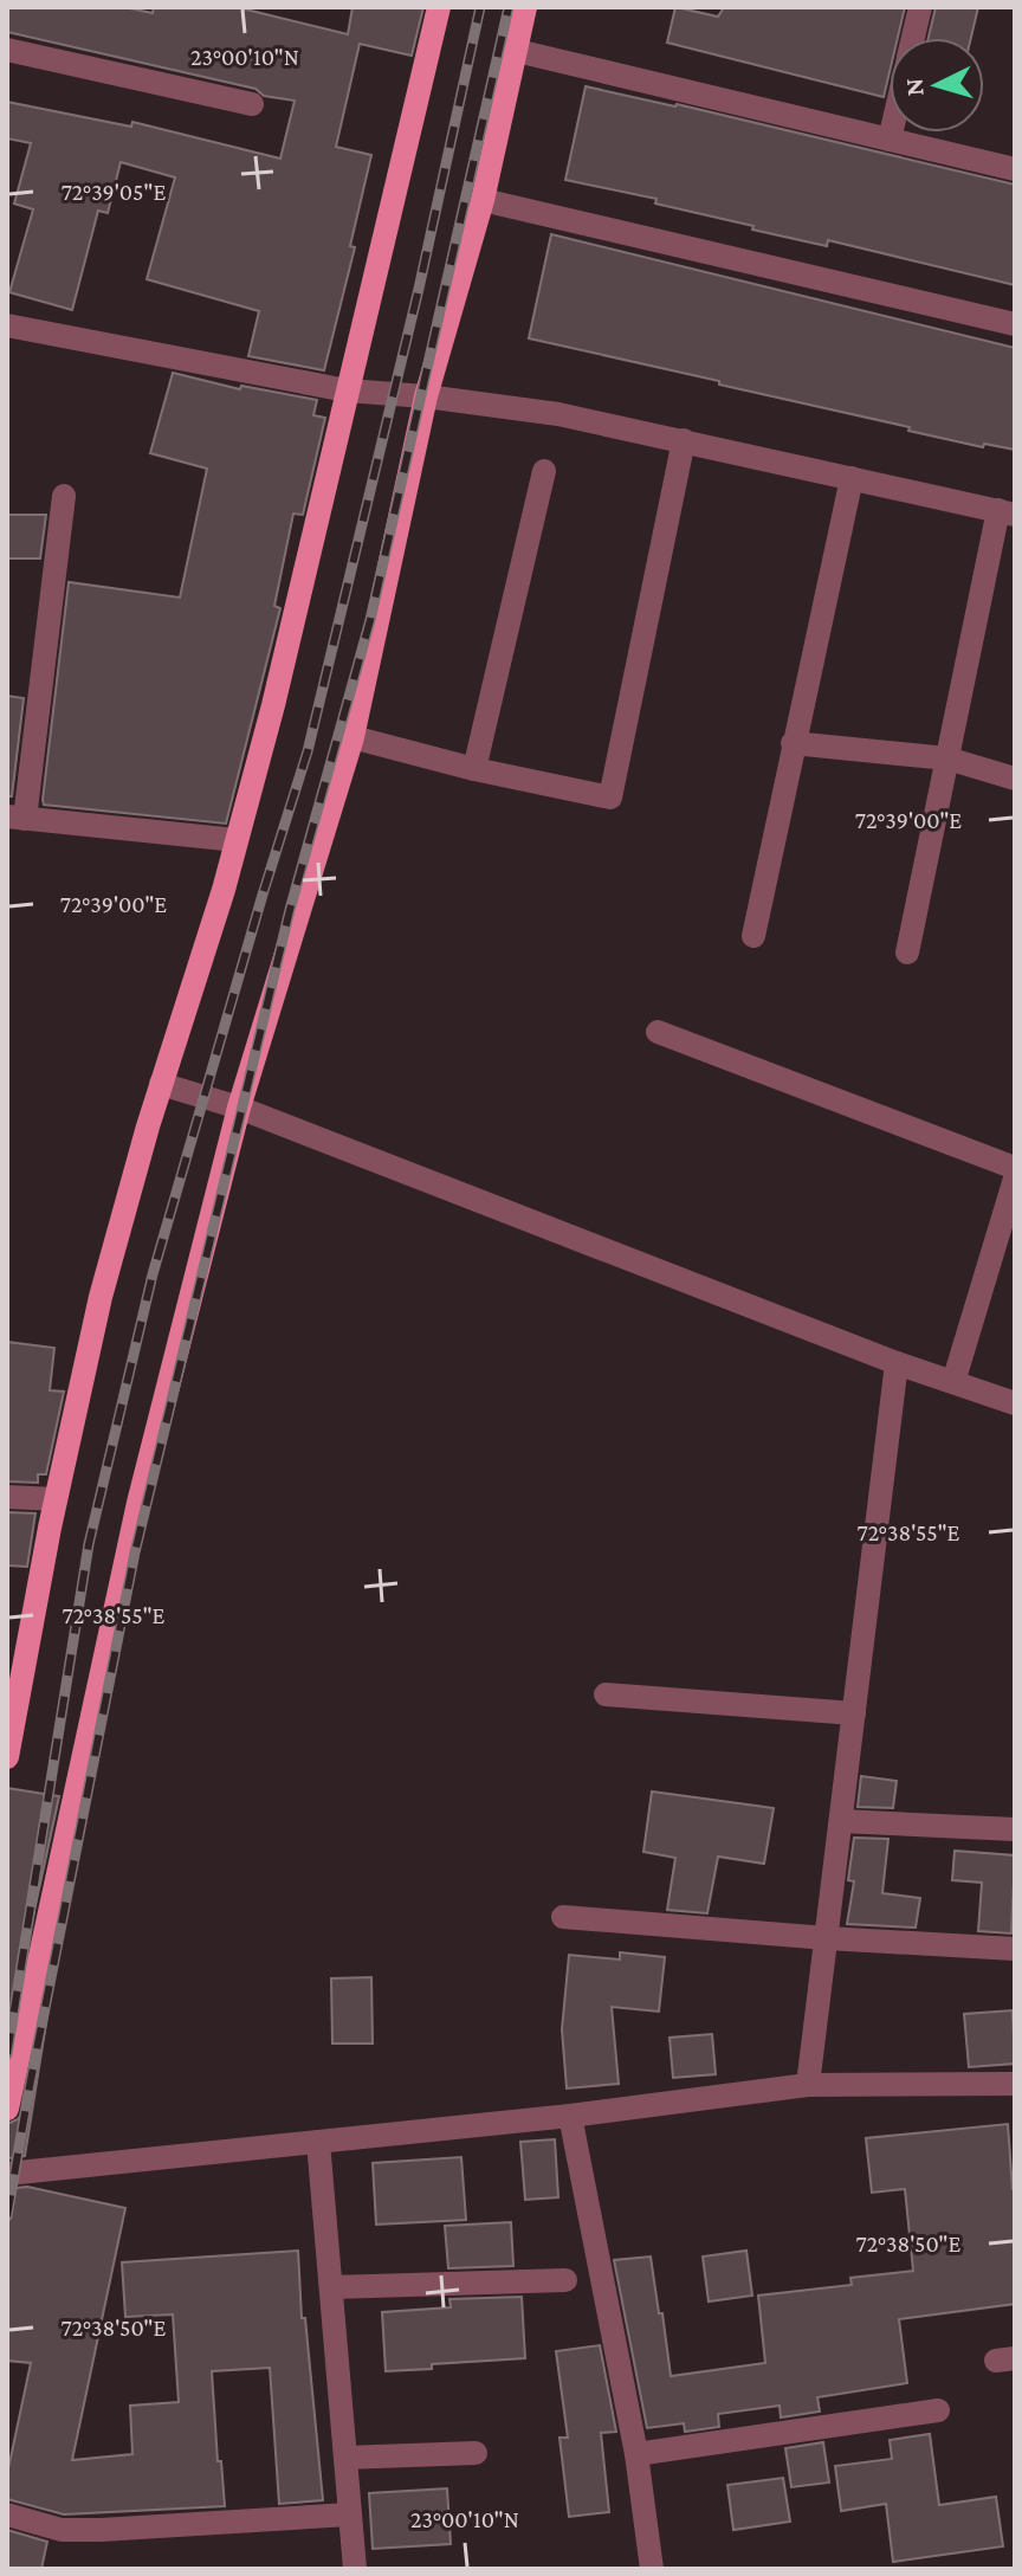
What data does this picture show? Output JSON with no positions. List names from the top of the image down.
{
  "north": "left",
  "coordinates": [
    "23°00'10\"N",
    "72°39'05\"E",
    "72°39'00\"E",
    "72°38'55\"E",
    "72°38'50\"E"
  ]
}
